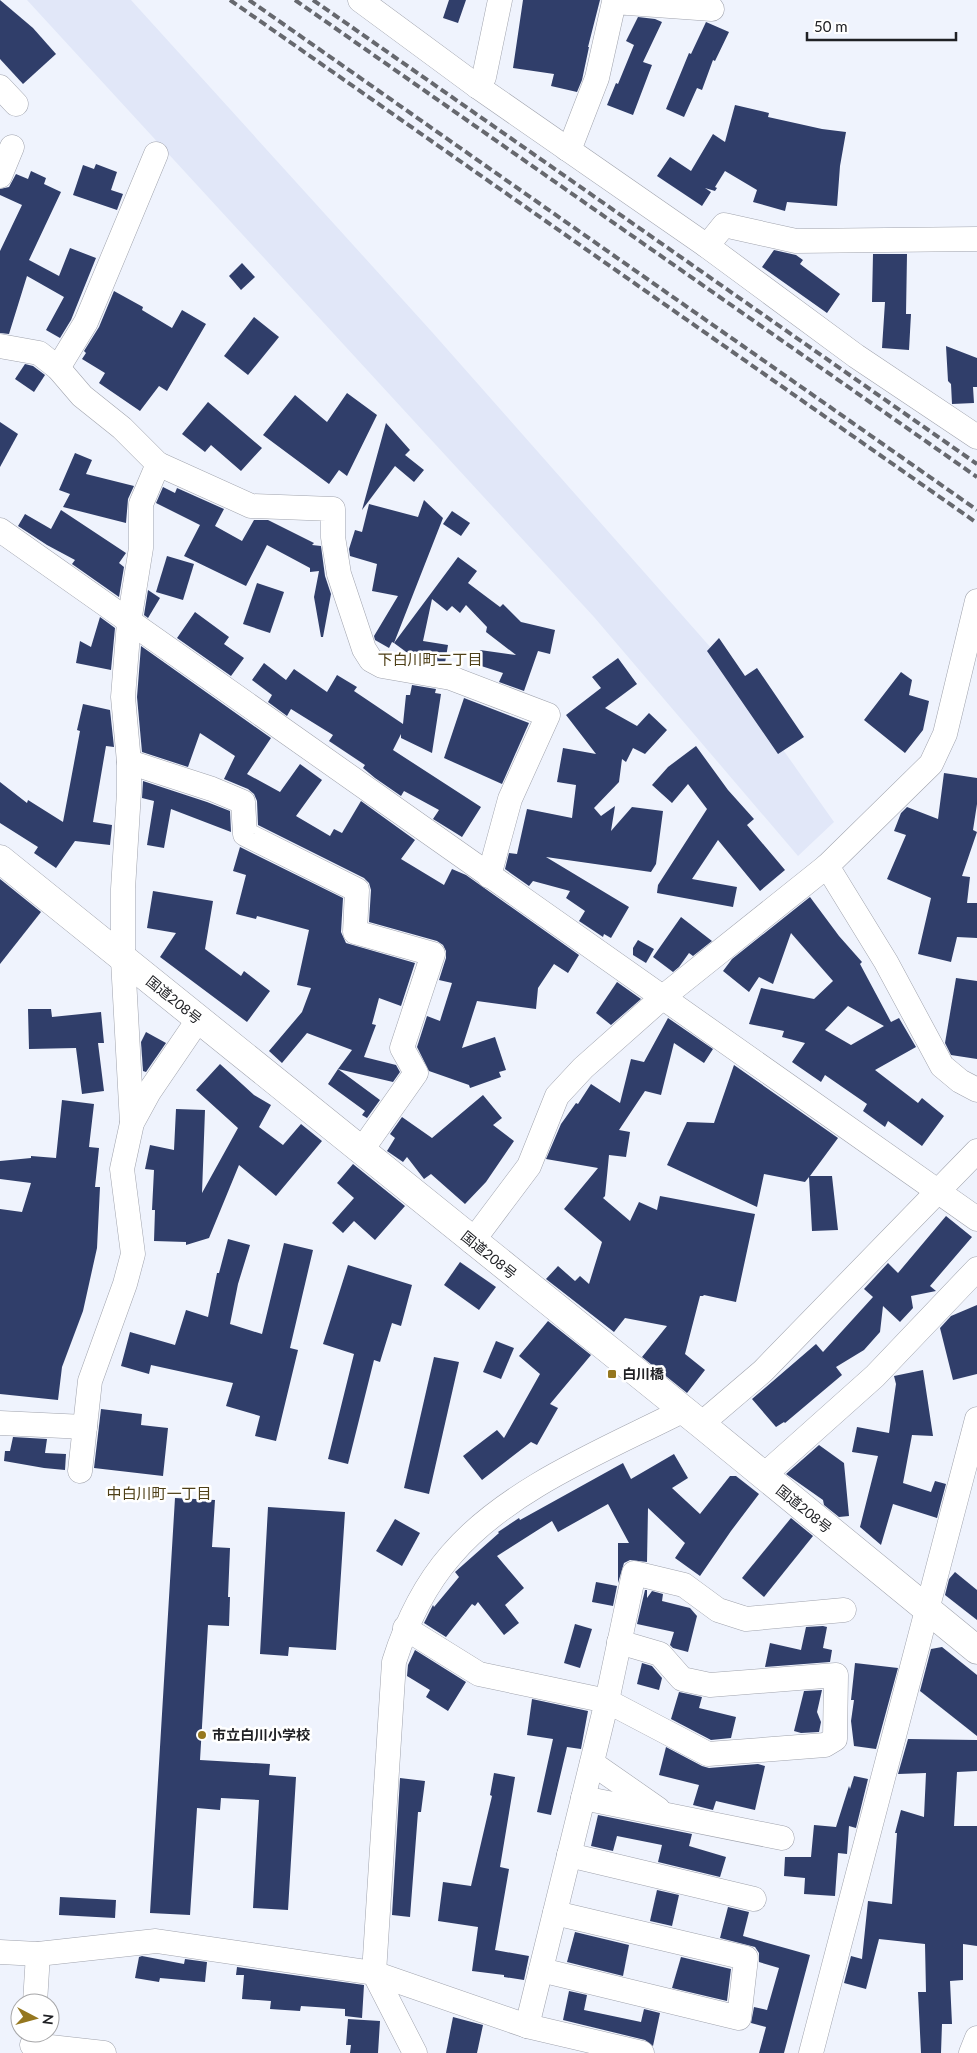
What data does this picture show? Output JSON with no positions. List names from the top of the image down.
{
  "streets": {
    "highway": ["国道208号"]
  },
  "districts": ["下白川町二丁目", "中白川町一丁目"],
  "places": {
    "transit": ["白川橋"],
    "other": ["市立白川小学校"]
  },
  "scale_bar": "50 m",
  "north": "right"
}
